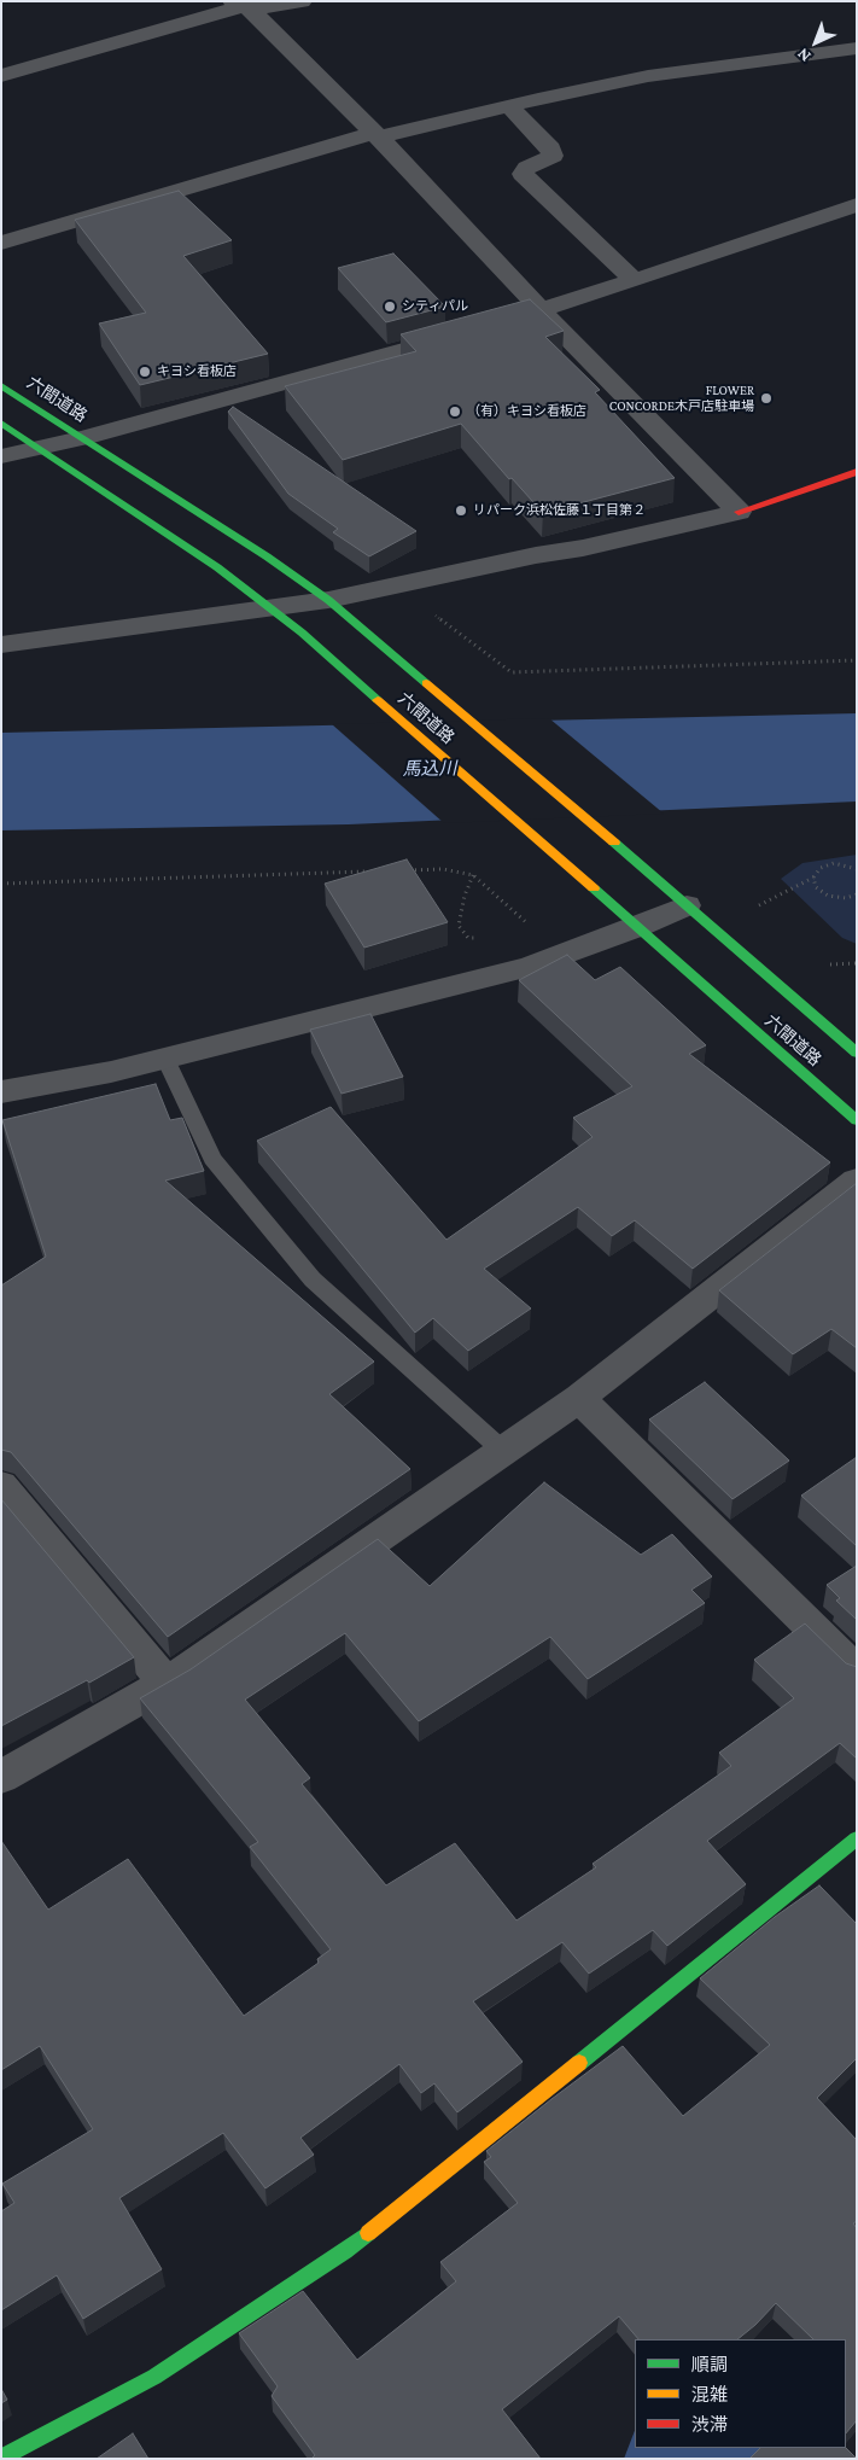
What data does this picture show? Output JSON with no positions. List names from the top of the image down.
{
  "streets": {
    "street": ["六間道路"]
  },
  "water": ["馬込川"],
  "places": [
    "シティパル",
    "キヨシ看板店",
    "FLOWER CONCORDE木戸店駐車場",
    "（有）キヨシ看板店",
    "リパーク浜松佐藤１丁目第２"
  ],
  "legend": ["順調", "混雑", "渋滞"],
  "north": "bottom left"
}
